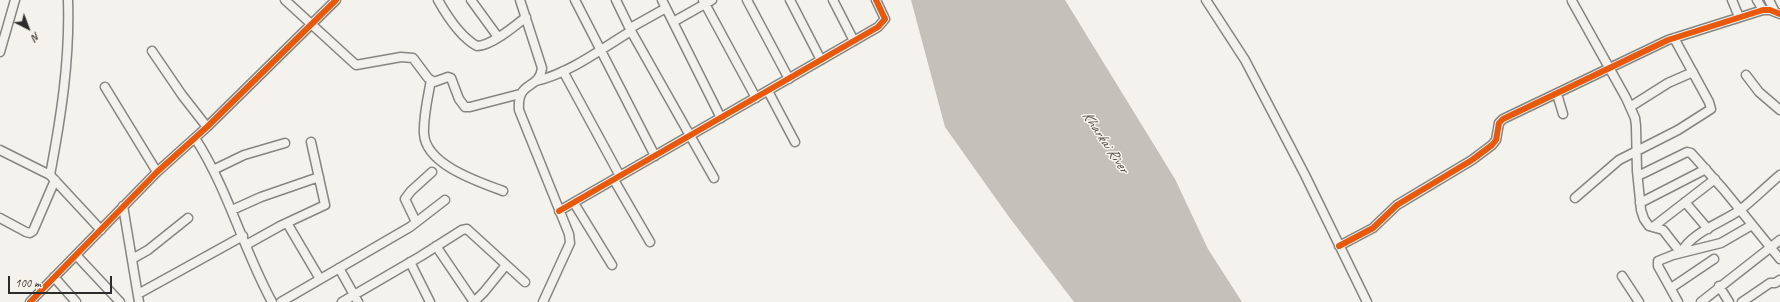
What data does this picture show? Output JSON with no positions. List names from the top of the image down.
{
  "water": ["Kharkai River"],
  "scale_bar": "100 m",
  "north": "bottom right"
}
